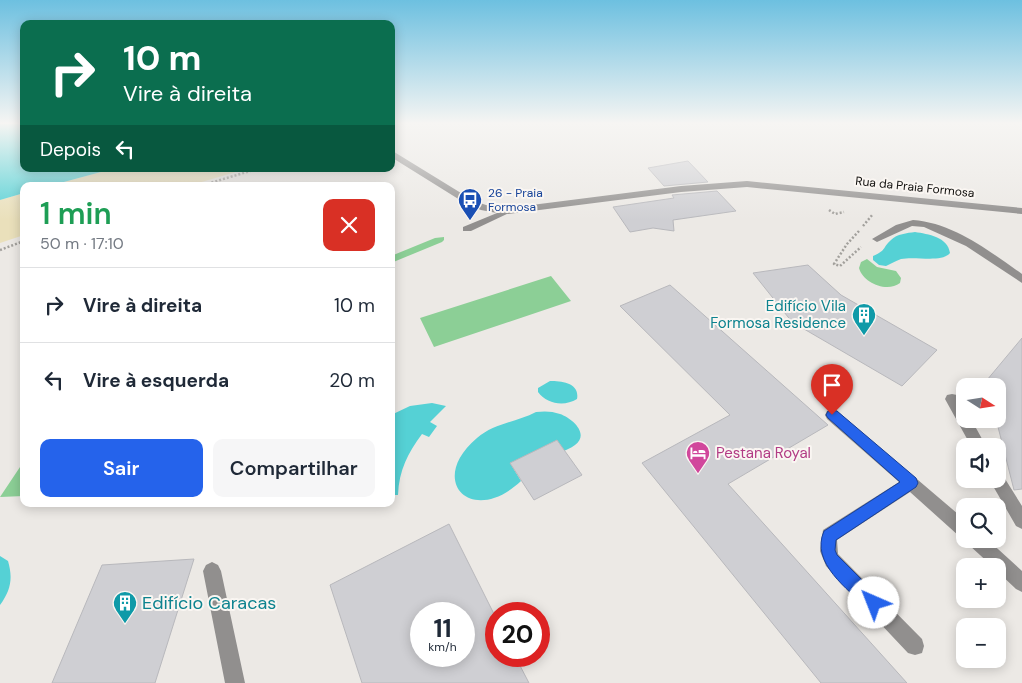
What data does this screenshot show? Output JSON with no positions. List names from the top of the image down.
{
  "streets": {
    "street": ["Rua da Praia Formosa"]
  },
  "places": {
    "bus stop": ["26 - Praia Formosa"],
    "building": ["Edifício Vila Formosa Residence", "Edifício Caracas"],
    "hotel": ["Pestana Royal"]
  },
  "north": "right",
  "page": {
    "turn": ["10 m", "Vire à direita"],
    "then": "Depois",
    "heading": ["1 min", "50 m · 17:10"],
    "list": [
      {
        "name": "Vire à direita",
        "value": "10 m"
      },
      {
        "name": "Vire à esquerda",
        "value": "20 m"
      }
    ],
    "map_buttons": ["+", "−"],
    "buttons": ["Sair", "Compartilhar"],
    "speed": "11 km/h",
    "limit": "20"
  }
}
